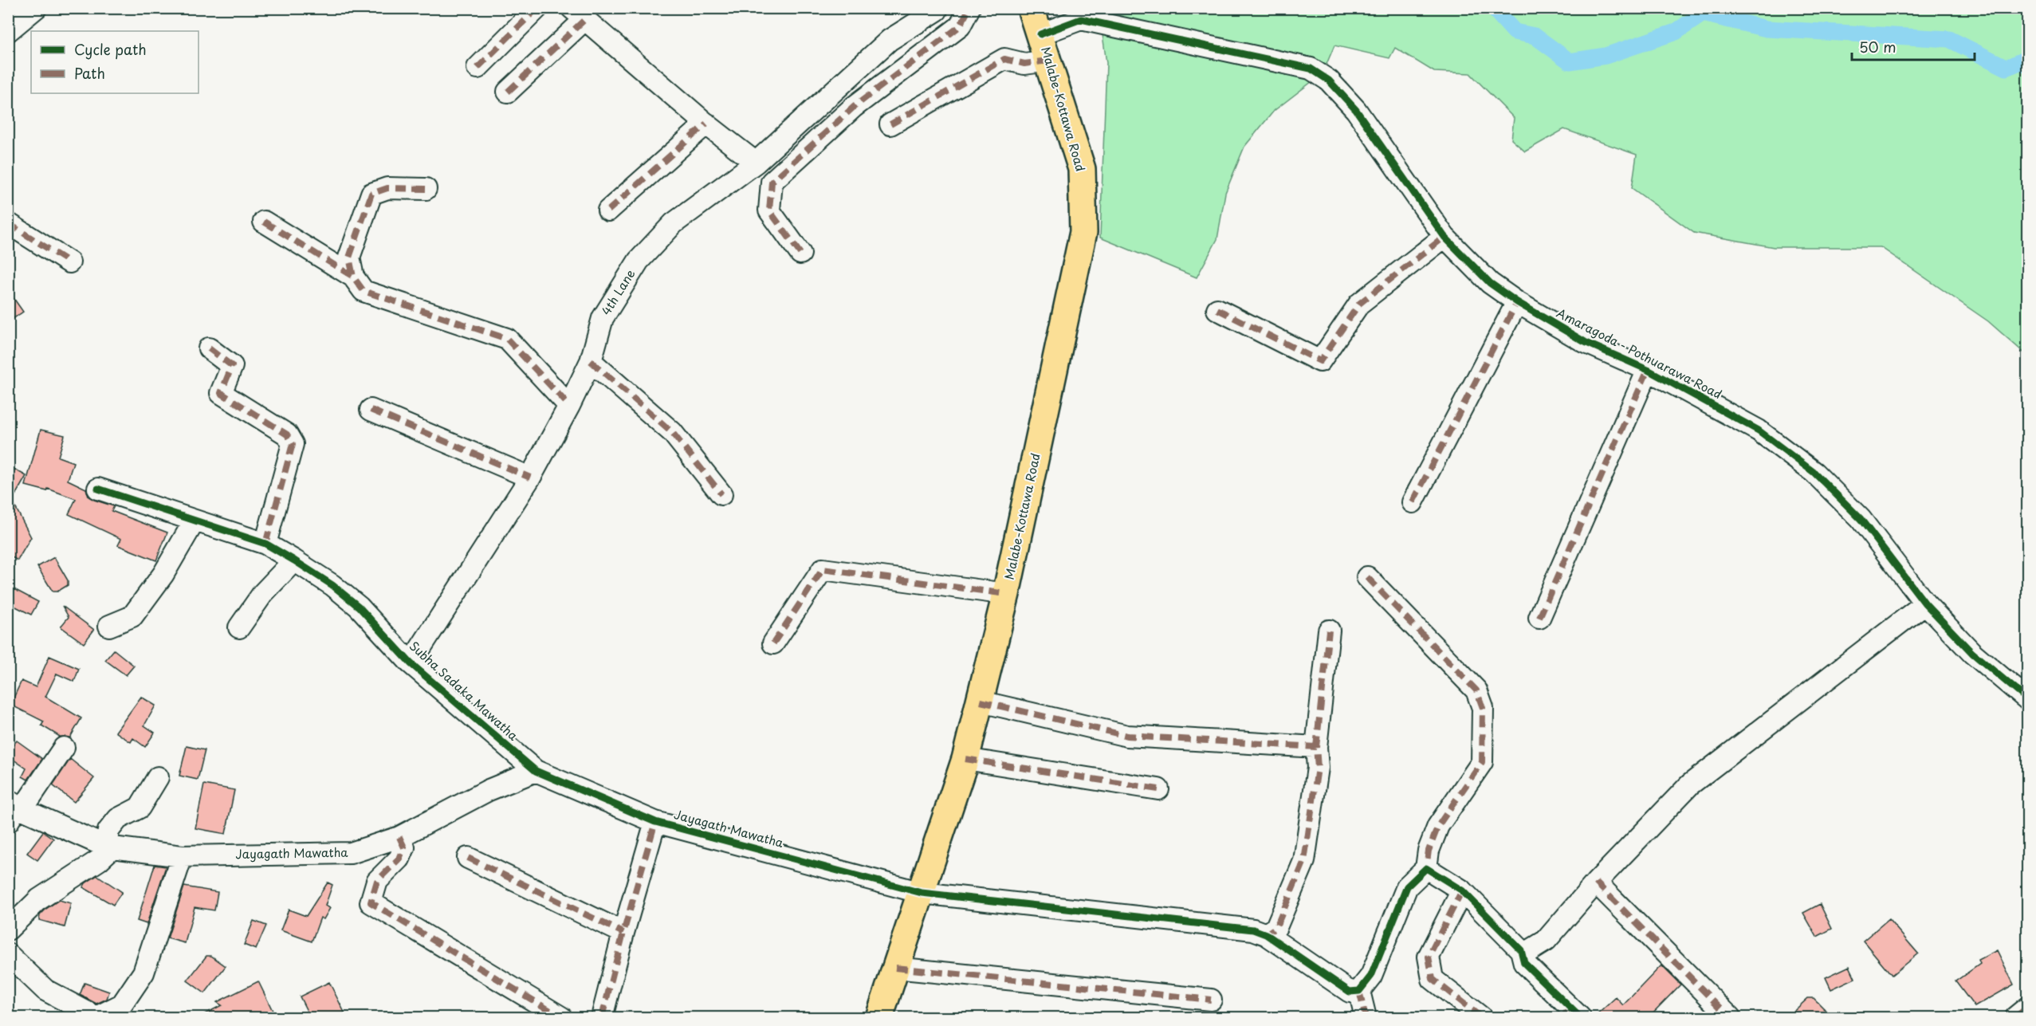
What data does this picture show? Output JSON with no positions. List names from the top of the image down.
{
  "streets": {
    "main road": ["Malabe-Kottawa Road"],
    "street": [
      "4th Lane",
      "Amaragoda - Pothuarawa Road",
      "Subha Sadaka Mawatha",
      "Jayagath Mawatha"
    ]
  },
  "crossings": [
    ["Malabe-Kottawa Road", "Amaragoda - Pothuarawa Road"],
    ["Malabe-Kottawa Road", "Jayagath Mawatha"],
    ["4th Lane", "Subha Sadaka Mawatha"],
    ["Subha Sadaka Mawatha", "Jayagath Mawatha"]
  ],
  "legend": ["Cycle path", "Path"],
  "scale_bar": "50 m"
}
